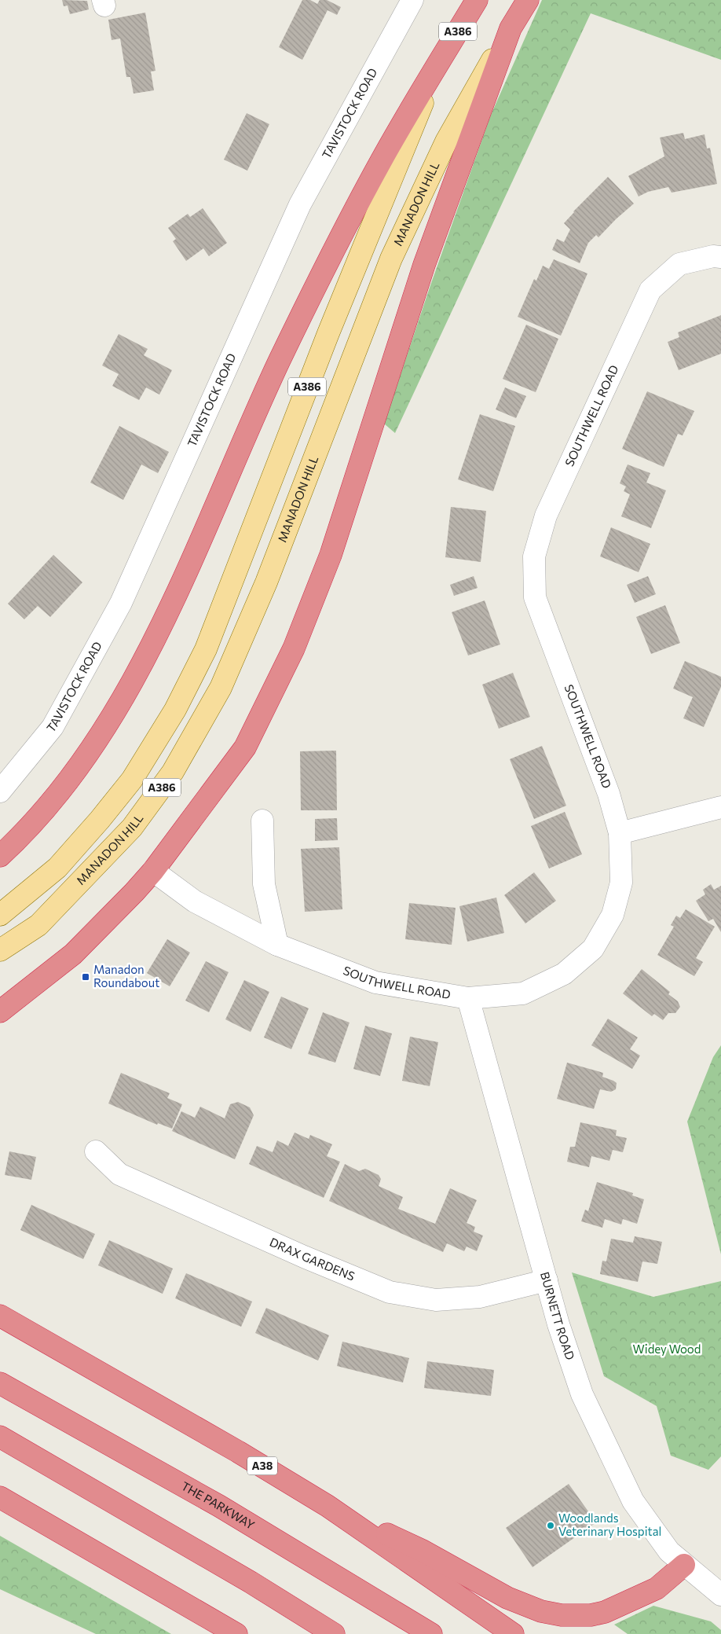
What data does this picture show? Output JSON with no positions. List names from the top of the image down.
{
  "streets": {
    "highway": [
      "A386",
      "MANADON HILL",
      "A38",
      "THE PARKWAY"
    ],
    "street": [
      "TAVISTOCK ROAD",
      "SOUTHWELL ROAD",
      "DRAX GARDENS",
      "BURNETT ROAD"
    ]
  },
  "crossings": [
    ["SOUTHWELL ROAD", "BURNETT ROAD"],
    ["DRAX GARDENS", "BURNETT ROAD"]
  ],
  "parks": ["Widey Wood"],
  "places": {
    "transit": ["Manadon Roundabout"],
    "other": ["Woodlands Veterinary Hospital"]
  }
}
